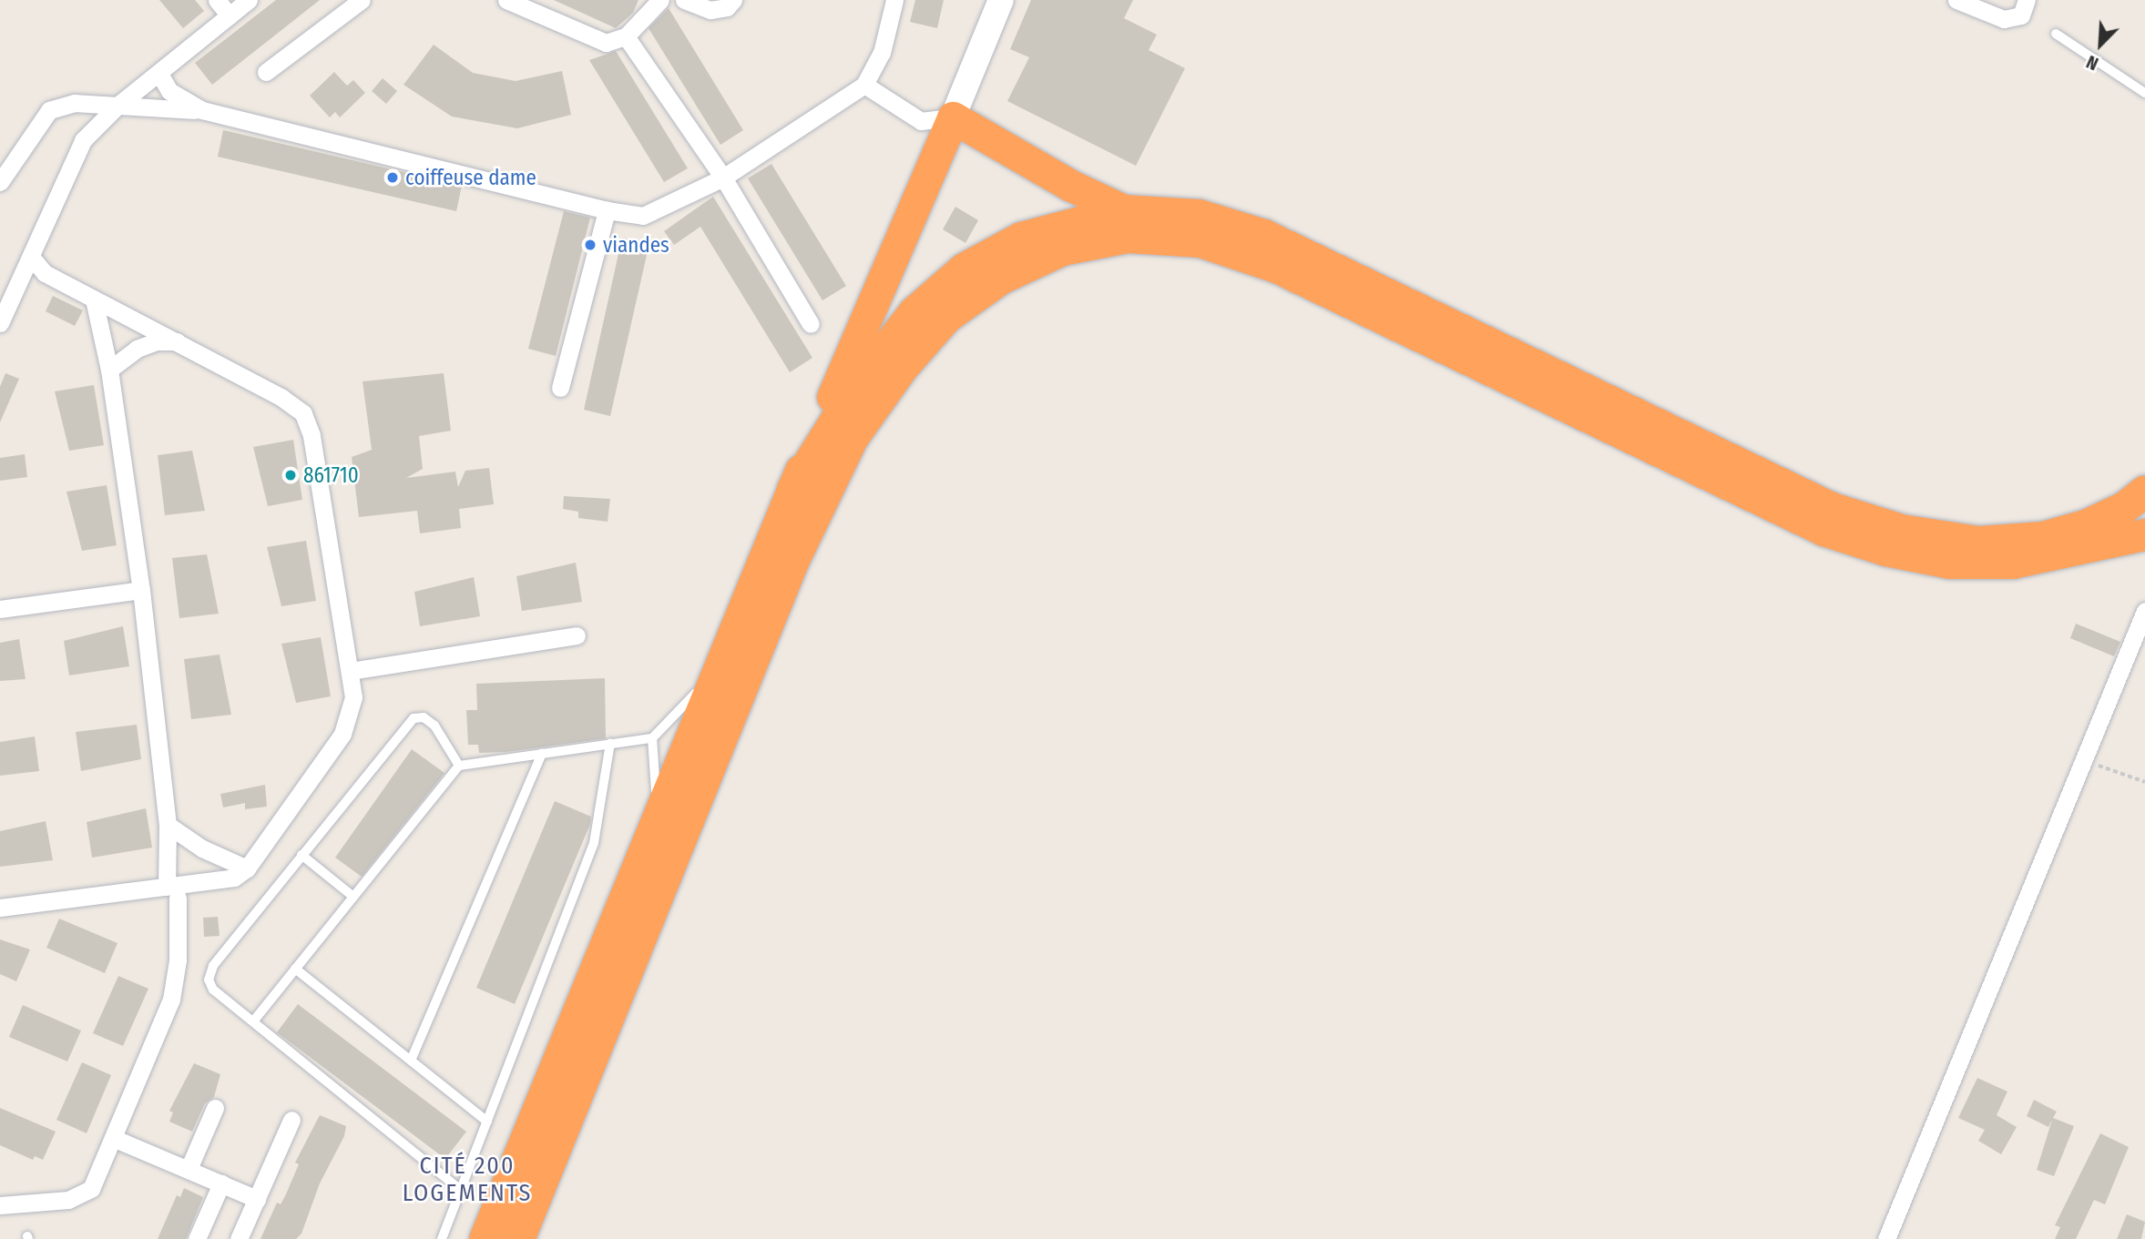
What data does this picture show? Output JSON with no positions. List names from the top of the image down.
{
  "districts": ["CITÉ 200 LOGEMENTS"],
  "places": ["coiffeuse dame", "viandes", "861710"],
  "north": "bottom left"
}
